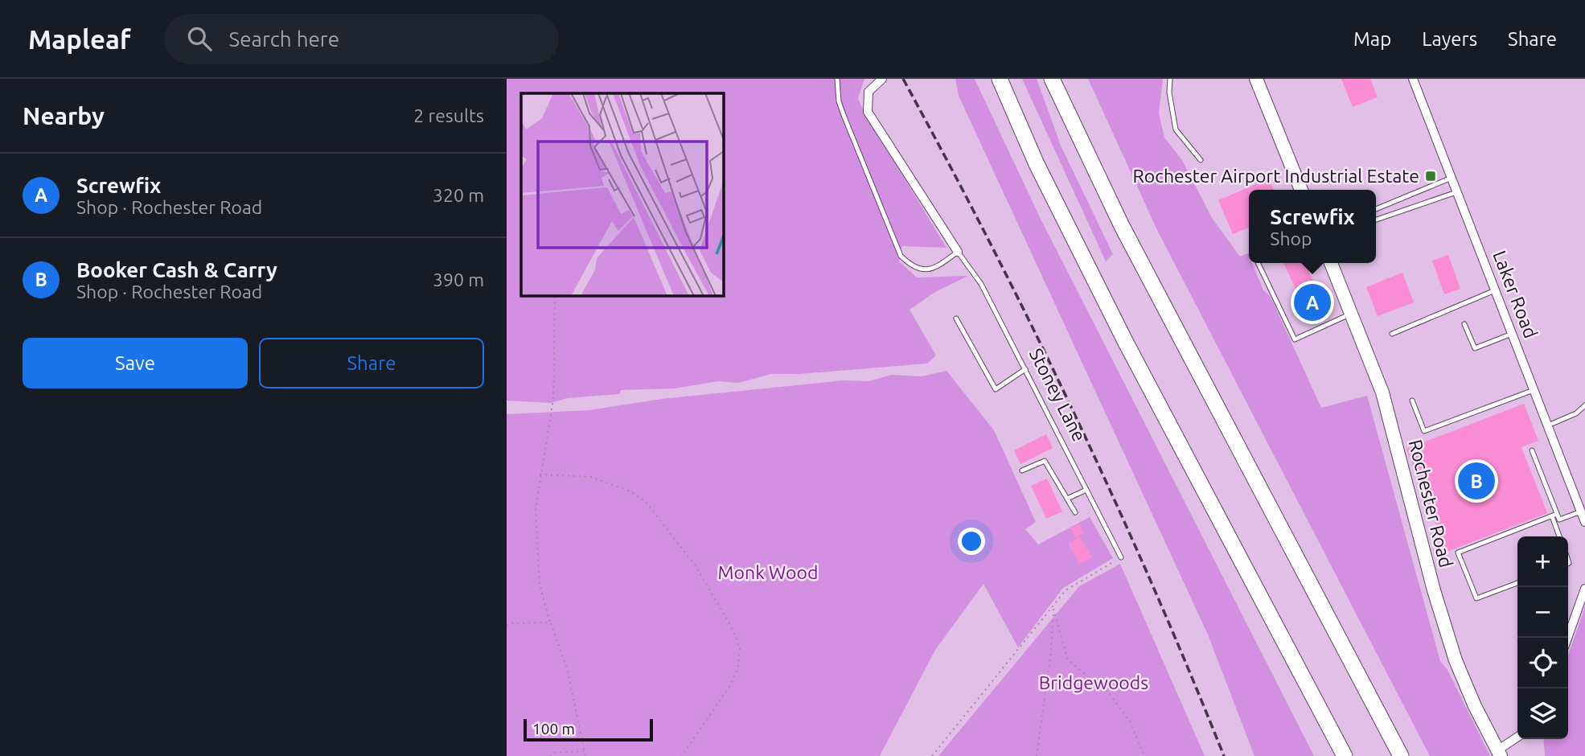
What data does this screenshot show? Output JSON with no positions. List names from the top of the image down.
{
  "streets": {
    "main road": ["Rochester Road"],
    "street": ["Laker Road", "Stoney Lane"]
  },
  "parks": ["Monk Wood", "Bridgewoods"],
  "places": {
    "transit": ["Rochester Airport Industrial Estate"]
  },
  "scale_bar": "100 m",
  "page": {
    "header": "Mapleaf",
    "search": "Search here",
    "nav": ["Map", "Layers", "Share"],
    "heading": ["Nearby", "2 results"],
    "list": [
      {
        "mark": "A",
        "name": "Screwfix",
        "note": "Shop · Rochester Road",
        "value": "320 m"
      },
      {
        "mark": "B",
        "name": "Booker Cash & Carry",
        "note": "Shop · Rochester Road",
        "value": "390 m"
      }
    ],
    "popup": ["Screwfix", "Shop"],
    "pins": ["A", "B"],
    "buttons": ["Save", "Share"],
    "map_buttons": ["+", "−"],
    "scale": "100 m"
  }
}
